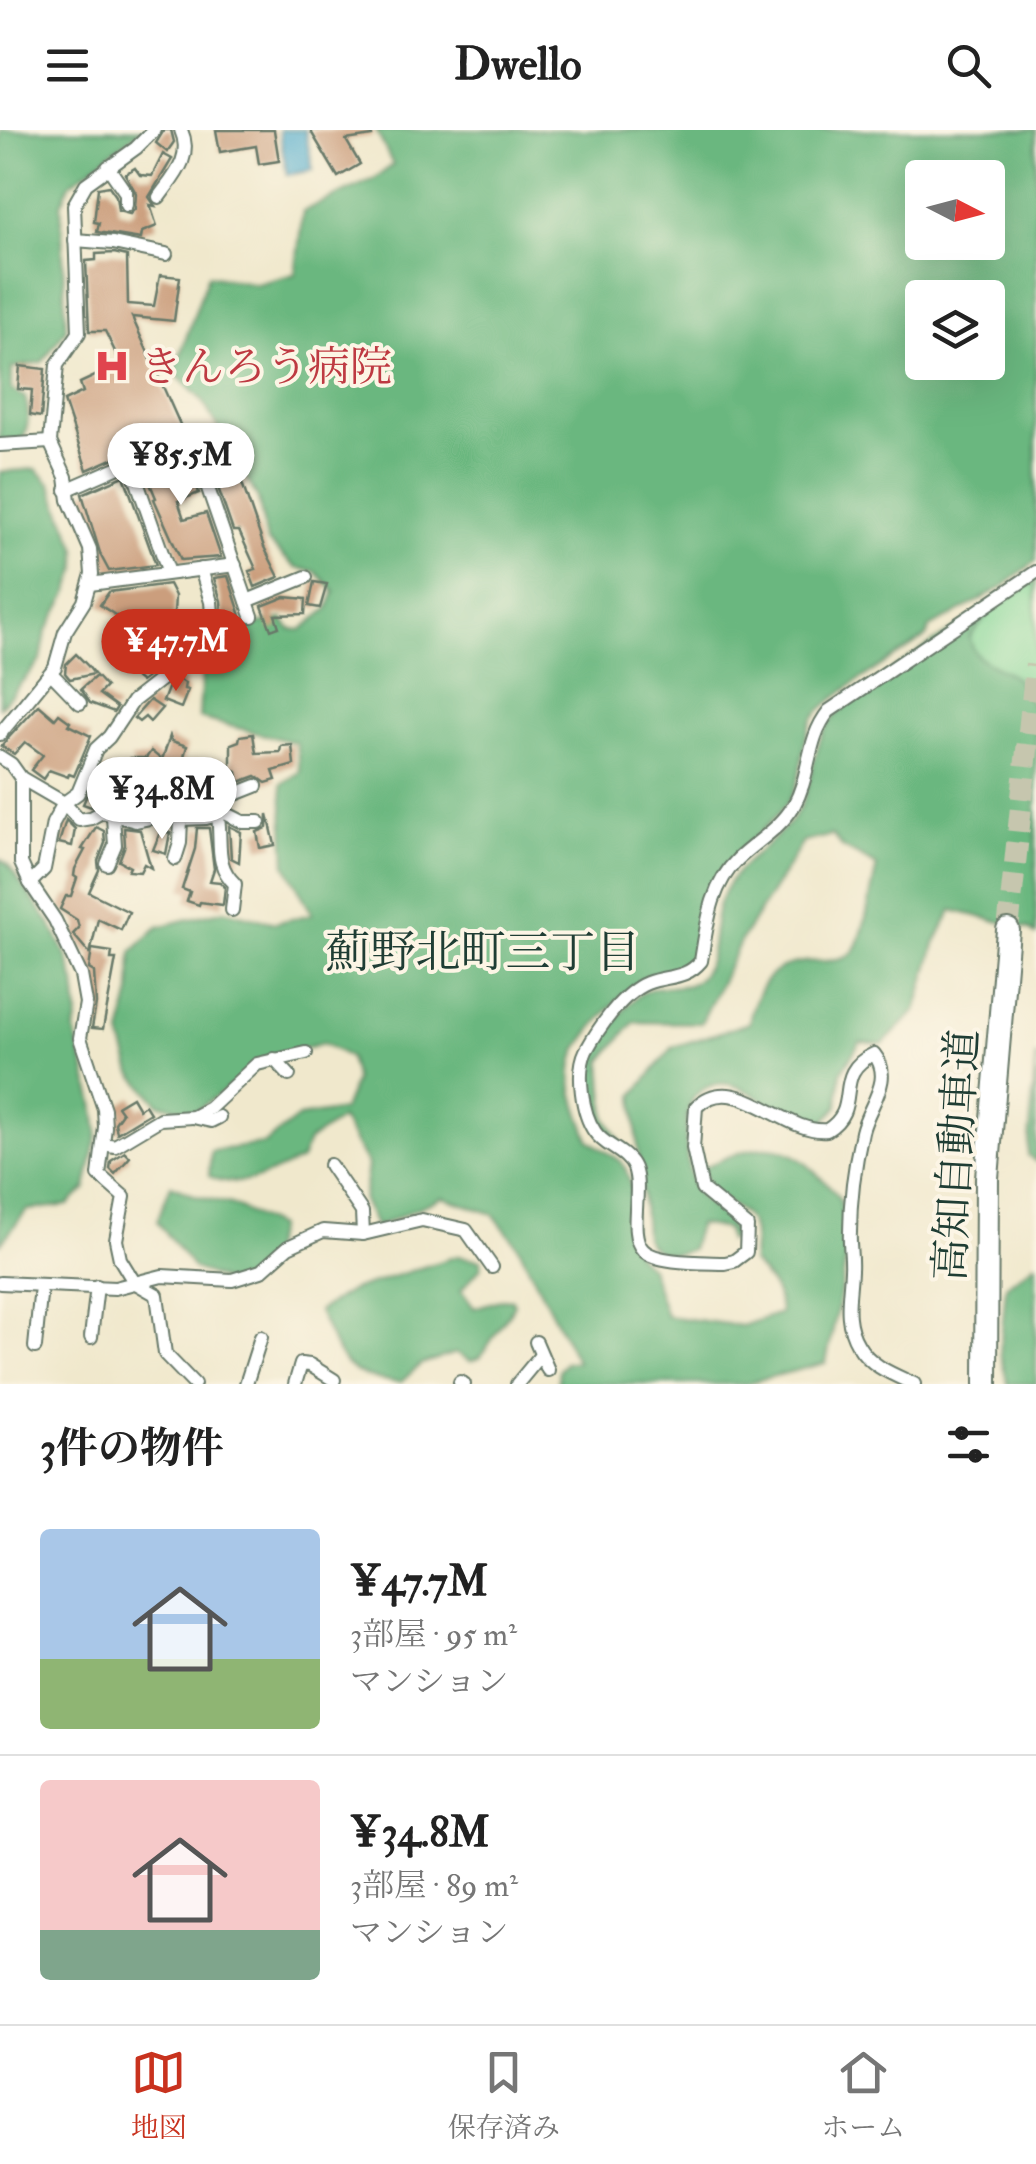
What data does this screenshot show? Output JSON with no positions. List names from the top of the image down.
{
  "streets": {
    "highway": ["高知自動車道"]
  },
  "districts": ["薊野北町三丁目"],
  "places": {
    "hospital": ["きんろう病院"]
  },
  "north": "right",
  "page": {
    "header": "Dwello",
    "price": ["¥85.5M", "¥47.7M", "¥34.8M"],
    "heading": "3件の物件",
    "list": [
      {
        "name": "¥47.7M",
        "note": "3部屋 · 95 m² · マンション"
      },
      {
        "name": "¥34.8M",
        "note": "3部屋 · 89 m² · マンション"
      }
    ],
    "tabs": ["地図", "保存済み", "ホーム"]
  }
}
